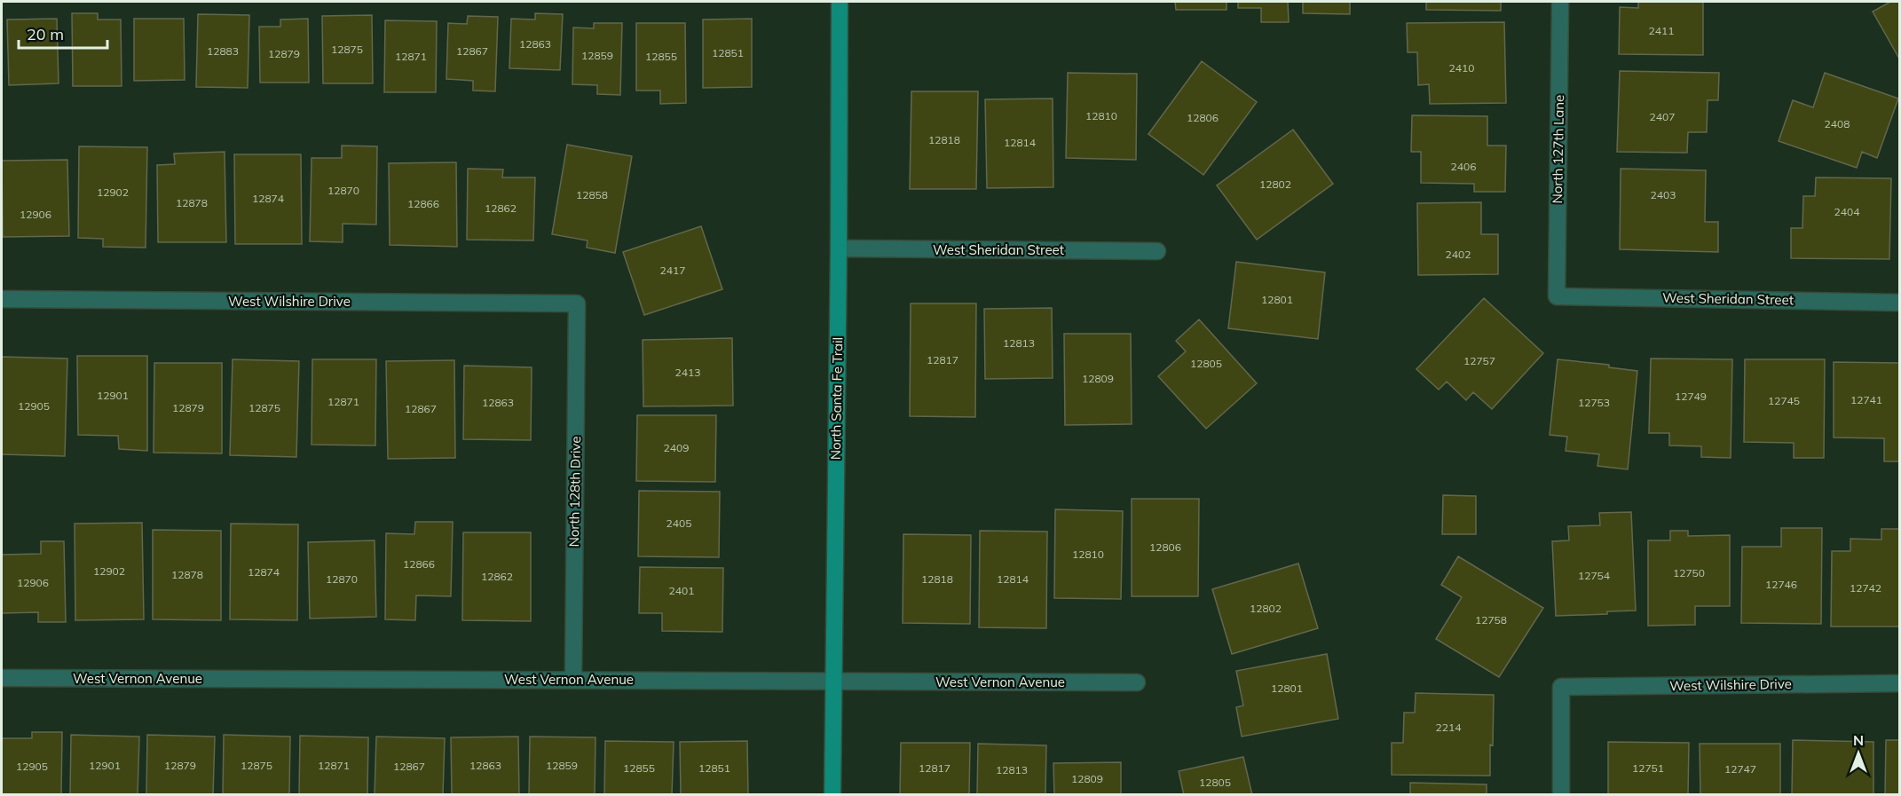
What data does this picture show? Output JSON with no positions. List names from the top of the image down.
{
  "streets": {
    "street": [
      "North 127th Lane",
      "West Sheridan Street",
      "West Wilshire Drive",
      "North Santa Fe Trail",
      "North 128th Drive",
      "West Vernon Avenue"
    ]
  },
  "crossings": [
    ["North 127th Lane", "West Sheridan Street"],
    ["West Sheridan Street", "North Santa Fe Trail"],
    ["West Wilshire Drive", "North 128th Drive"],
    ["North Santa Fe Trail", "West Vernon Avenue"],
    ["North 128th Drive", "West Vernon Avenue"]
  ],
  "house_numbers": [
    "2411",
    "12863",
    "12875",
    "12883",
    "12867",
    "12851",
    "12879",
    "12859",
    "12871",
    "12855",
    "2410",
    "12810",
    "2407",
    "12806",
    "2408",
    "12818",
    "12814",
    "2406",
    "12802",
    "12870",
    "12902",
    "12858",
    "2403",
    "12874",
    "12878",
    "12866",
    "12862",
    "2404",
    "12906",
    "2402",
    "2417",
    "12801",
    "12813",
    "12817",
    "12757",
    "12805",
    "2413",
    "12809",
    "12901",
    "12749",
    "12741",
    "12745",
    "12871",
    "12863",
    "12753",
    "12905",
    "12879",
    "12875",
    "12867",
    "2409",
    "2405",
    "12806",
    "12810",
    "12866",
    "12902",
    "12874",
    "12750",
    "12878",
    "12754",
    "12862",
    "12870",
    "12818",
    "12814",
    "12906",
    "12746",
    "12742",
    "2401",
    "12802",
    "12758",
    "12801",
    "2214",
    "12901",
    "12879",
    "12875",
    "12871",
    "12863",
    "12859",
    "12905",
    "12867",
    "12855",
    "12851",
    "12817",
    "12751",
    "12747",
    "12813",
    "12809",
    "12805"
  ],
  "scale_bar": "20 m",
  "north": "top"
}
